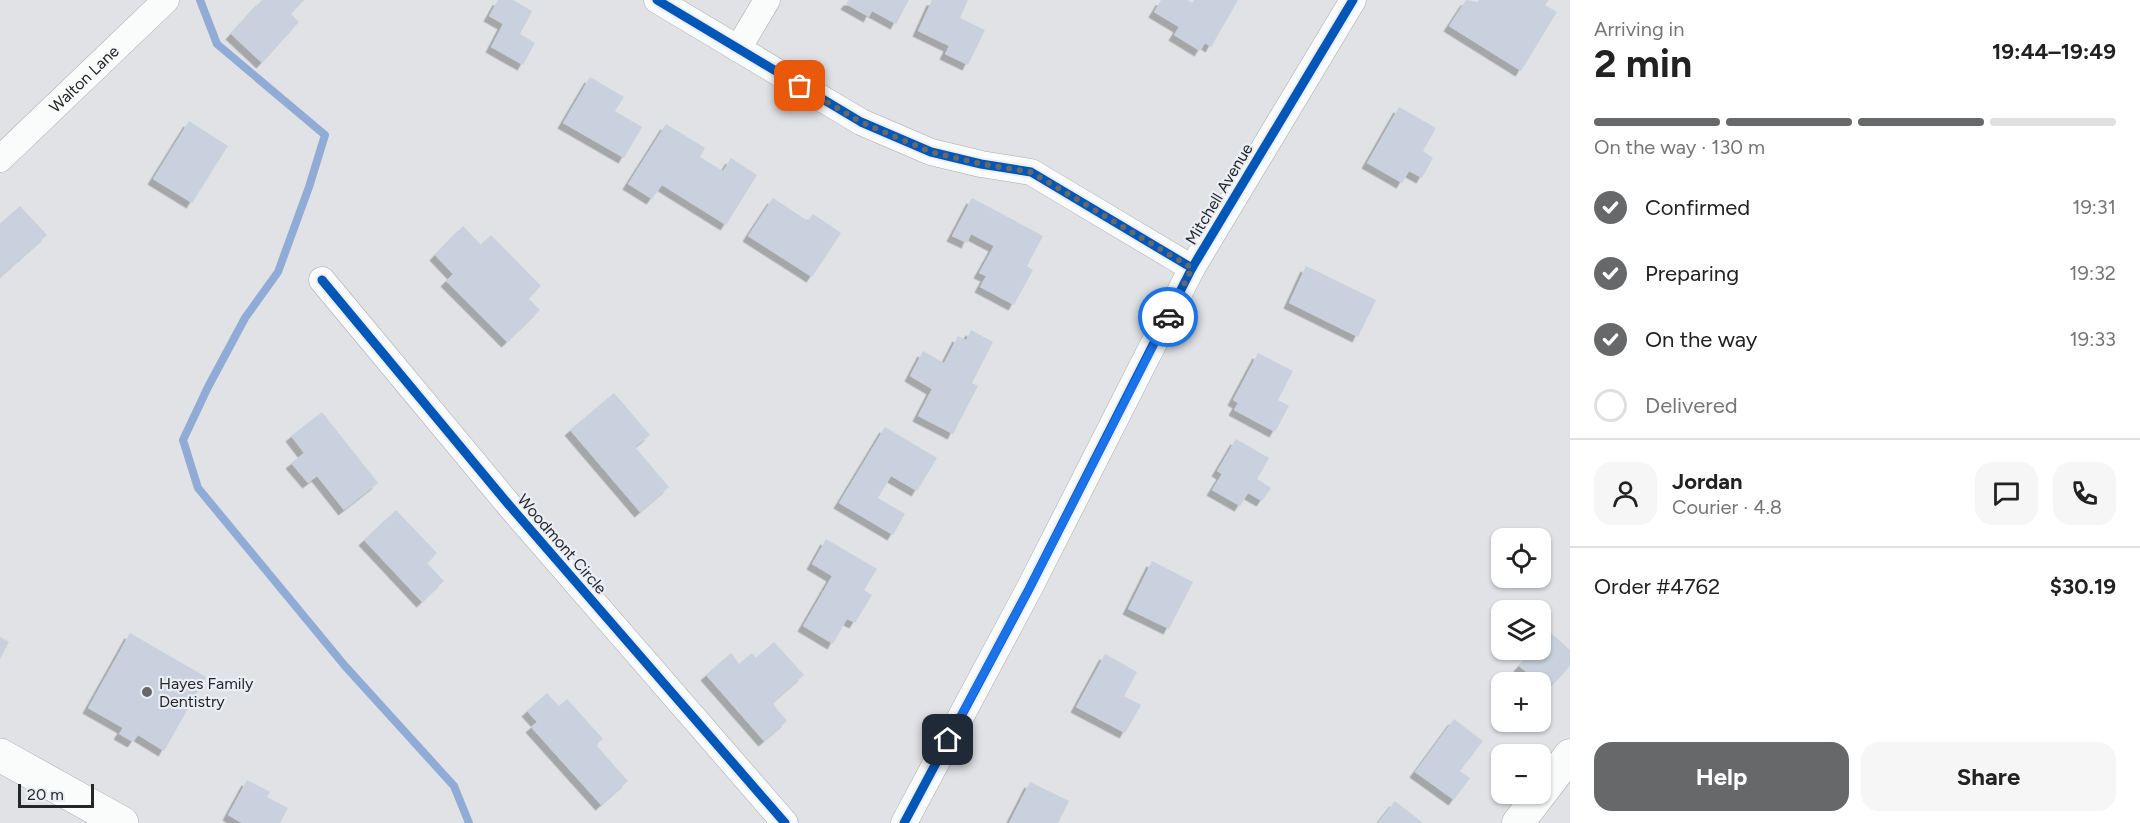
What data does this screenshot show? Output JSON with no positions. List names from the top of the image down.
{
  "streets": {
    "street": ["Walton Lane", "Mitchell Avenue", "Woodmont Circle"]
  },
  "places": ["Hayes Family Dentistry"],
  "scale_bar": "20 m",
  "page": {
    "heading": ["2 min", "Arriving in", "19:44–19:49"],
    "panel": [
      "Jordan",
      "Courier · 4.8",
      "Order #4762",
      "$30.19"
    ],
    "bar": "On the way · 130 m",
    "list": [
      ["Confirmed", "19:31"],
      ["Preparing", "19:32"],
      ["On the way", "19:33"],
      "Delivered"
    ],
    "map_buttons": ["+", "−"],
    "buttons": ["Help", "Share"],
    "scale": "20 m"
  }
}
